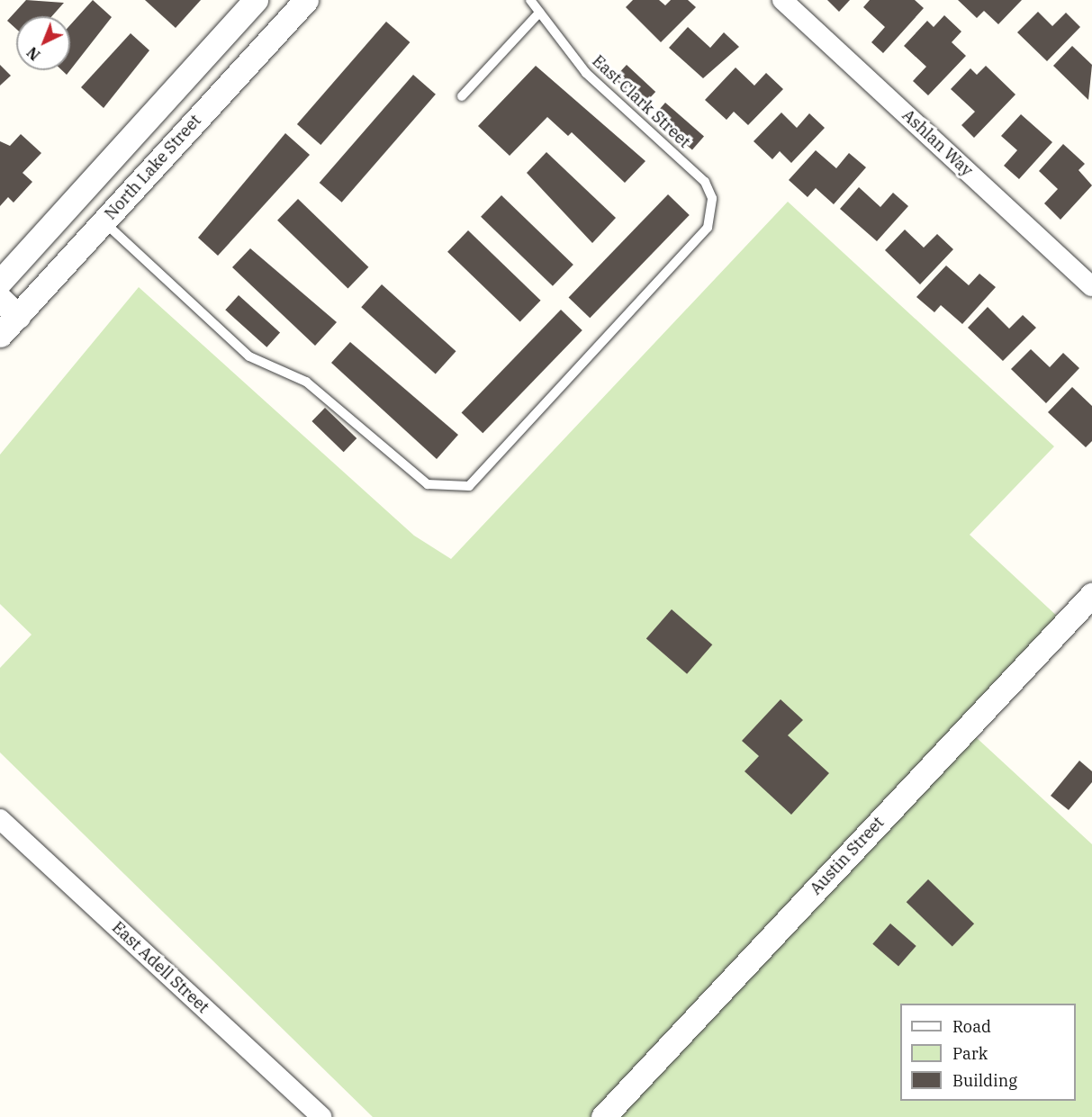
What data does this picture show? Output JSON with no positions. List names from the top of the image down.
{
  "streets": {
    "street": [
      "Ashlan Way",
      "North Lake Street",
      "Austin Street",
      "East Adell Street"
    ],
    "lane": ["East Clark Street"]
  },
  "crossings": [
    ["East Clark Street", "North Lake Street"]
  ],
  "legend": ["Road", "Park", "Building"],
  "north": "bottom left"
}
